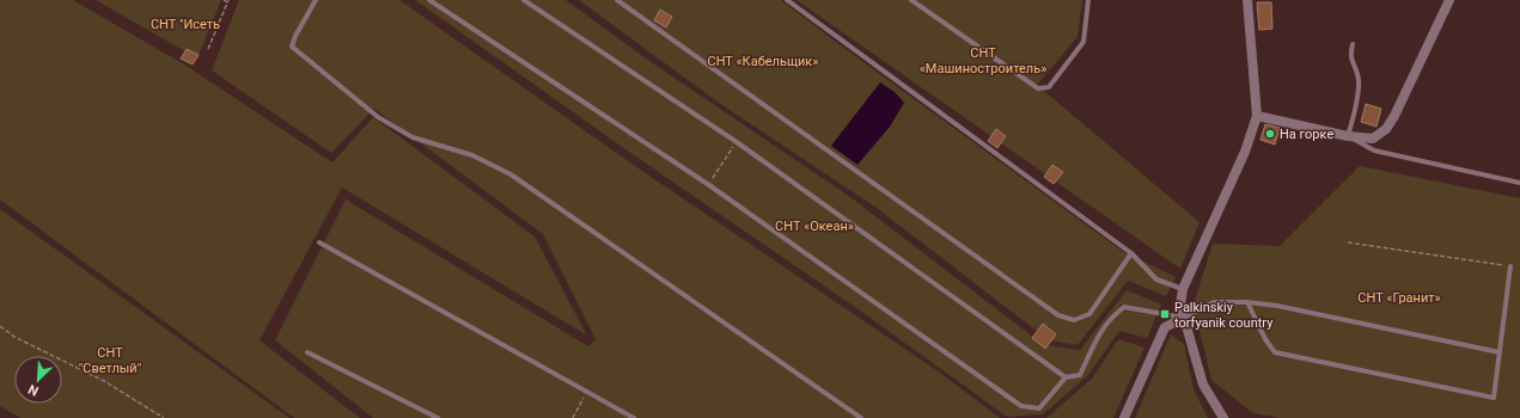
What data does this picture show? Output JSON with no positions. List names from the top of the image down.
{
  "parks": [
    "СНТ \"Исеть",
    "СНТ «Машиностроитель»",
    "СНТ «Кабельщик»",
    "СНТ «Океан»",
    "СНТ «Гранит»",
    "СНТ \"Светлый\""
  ],
  "places": {
    "other": ["На горке"],
    "transit": ["Palkinskiy torfyanik country"]
  },
  "north": "bottom left"
}
